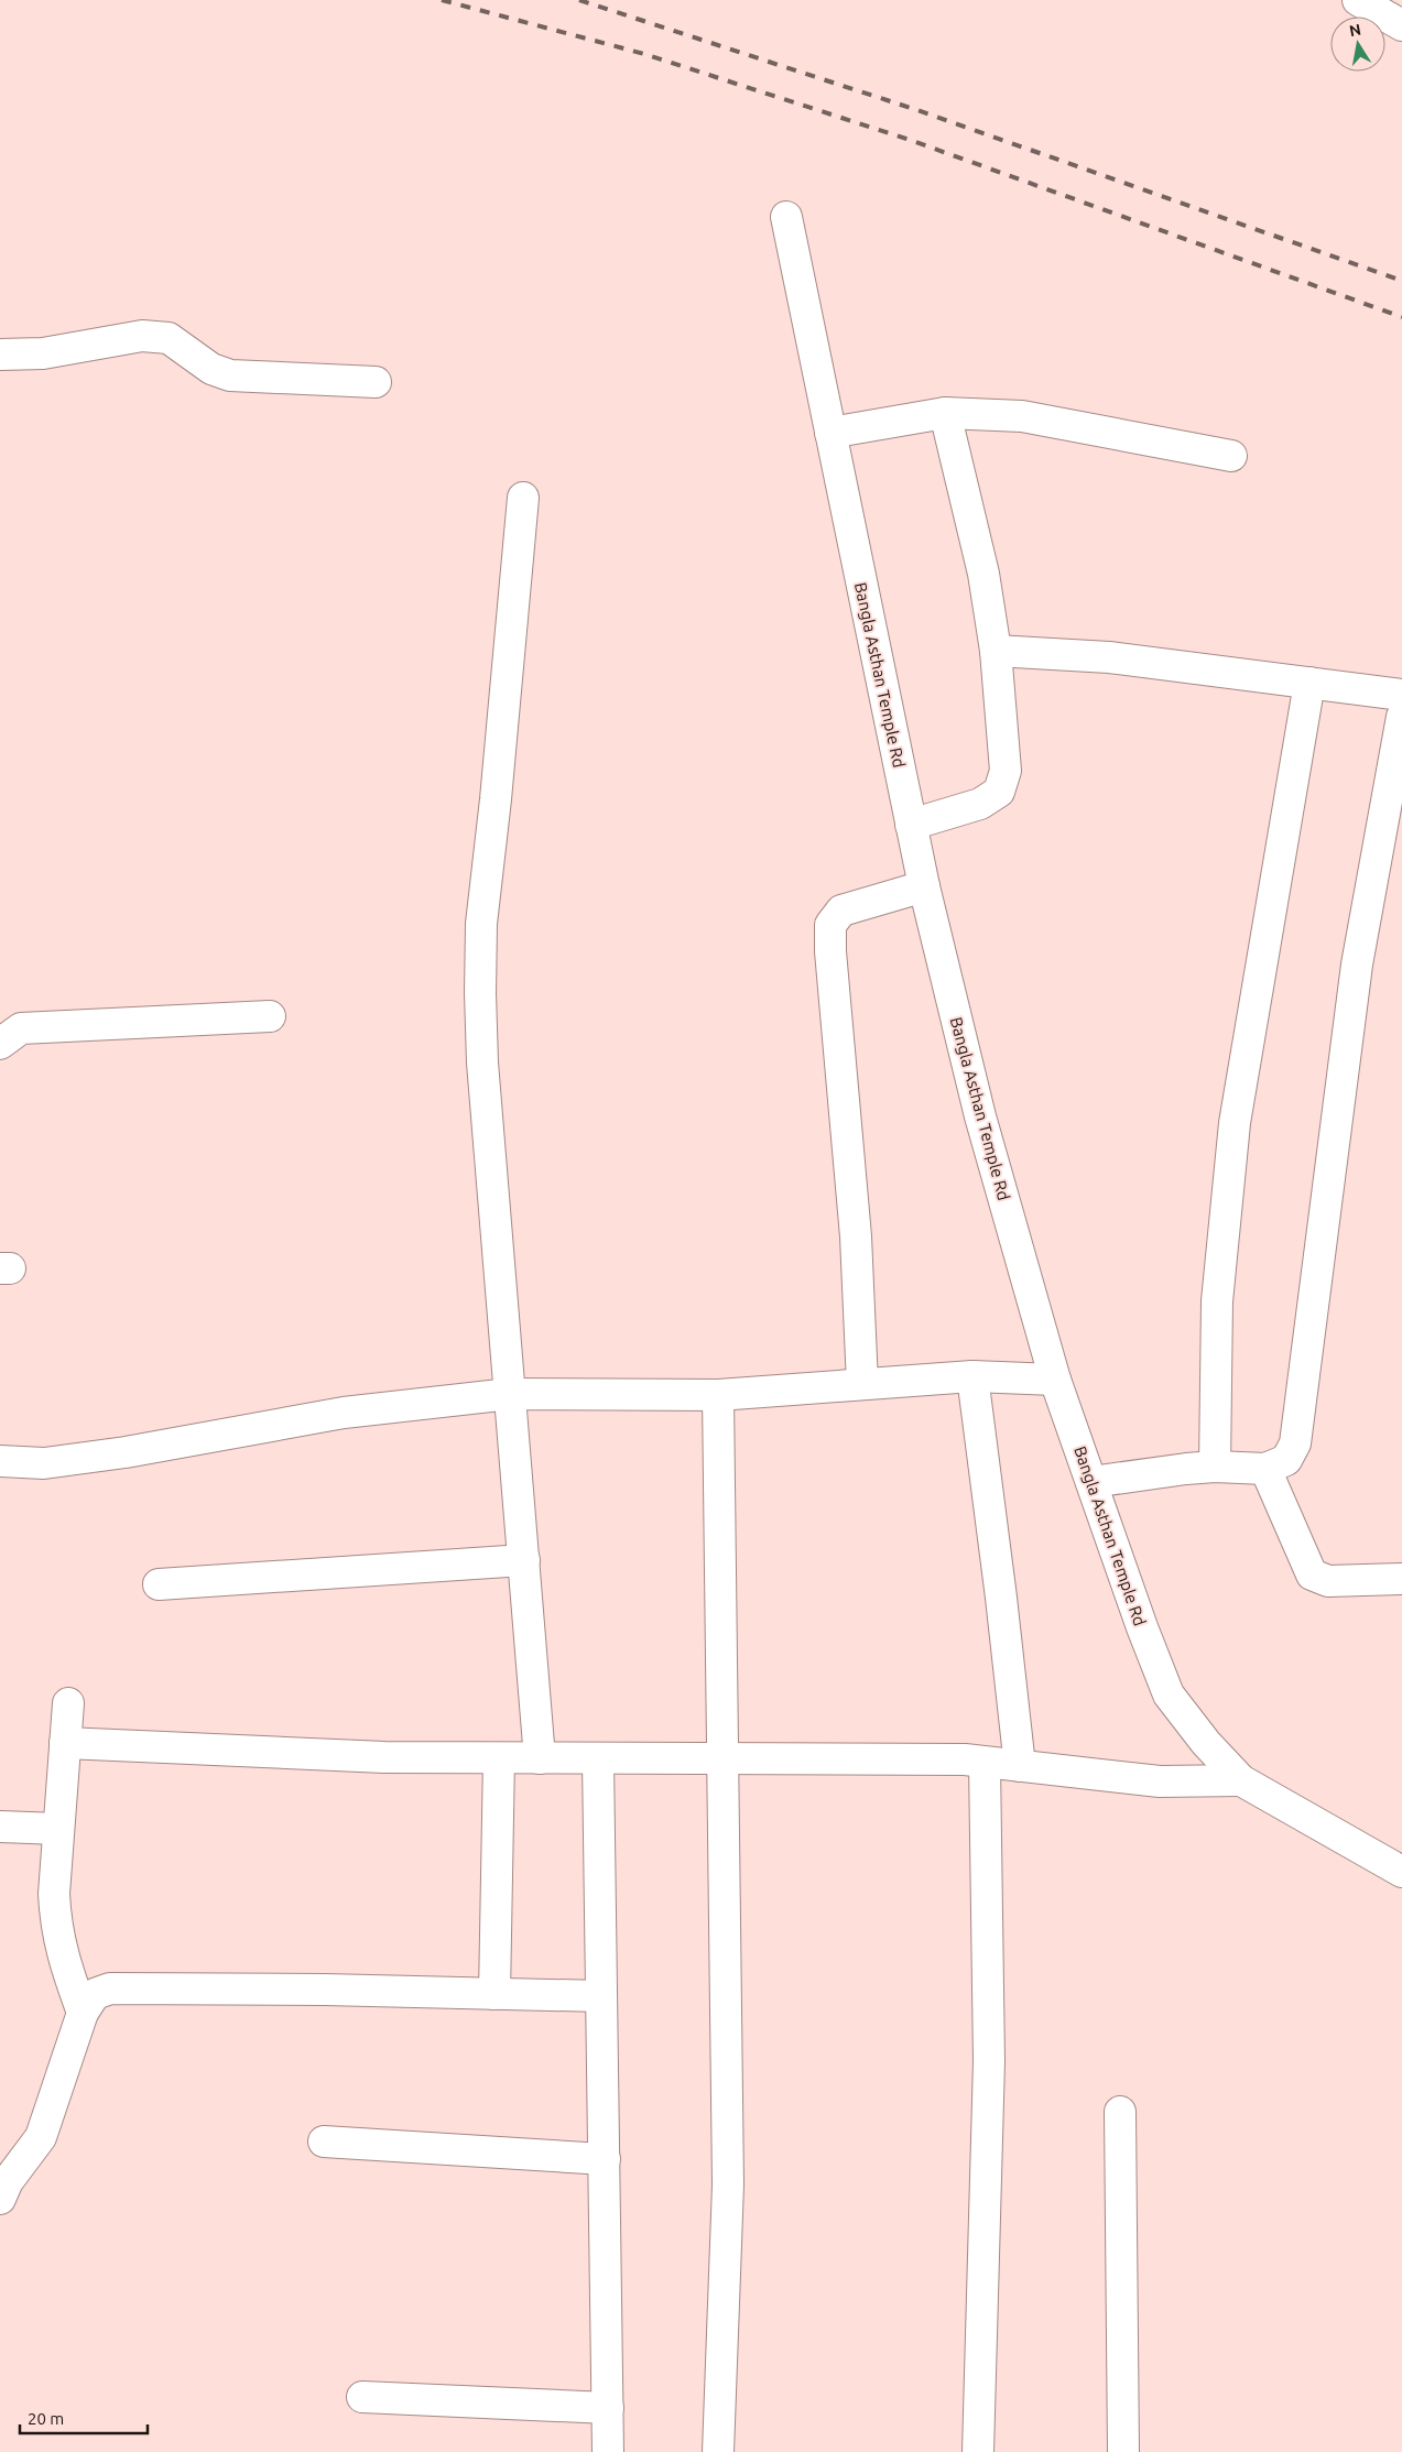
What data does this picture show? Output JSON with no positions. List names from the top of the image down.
{
  "streets": {
    "street": ["Bangla Asthan Temple Rd"]
  },
  "scale_bar": "20 m",
  "north": "top"
}
